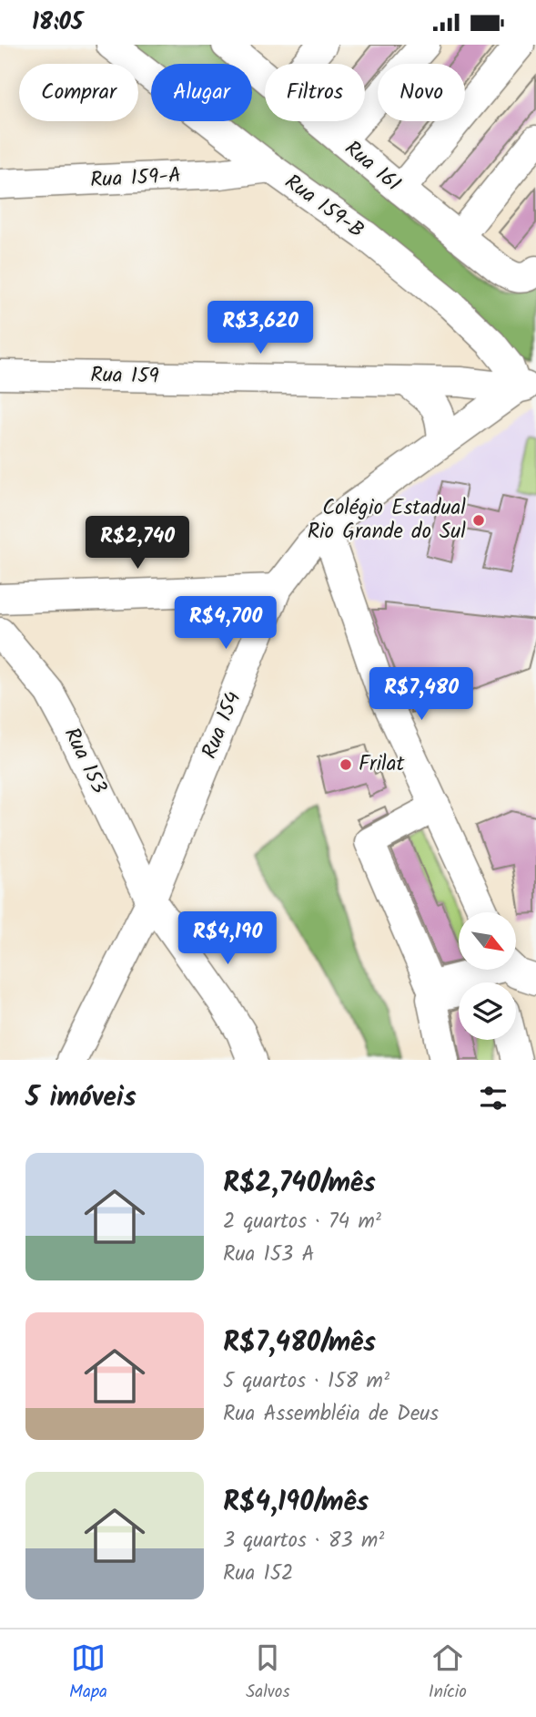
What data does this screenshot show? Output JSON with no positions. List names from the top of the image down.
{
  "streets": {
    "street": [
      "Rua 161",
      "Rua 159-A",
      "Rua 159-B",
      "Rua 159",
      "Rua 154",
      "Rua 153"
    ]
  },
  "crossings": [
    ["Rua 159-A", "Rua 159-B"],
    ["Rua 159-B", "Rua 159"],
    ["Rua 159-B", "Rua 154"],
    ["Rua 159", "Rua 154"],
    ["Rua 154", "Rua 153"]
  ],
  "places": ["Colégio Estadual Rio Grande do Sul", "Frilat"],
  "north": "bottom right",
  "page": {
    "status": "18:05",
    "chip": [
      "Comprar",
      "Alugar",
      "Filtros",
      "Novo"
    ],
    "price": [
      "R$3,620",
      "R$2,740",
      "R$4,700",
      "R$7,480",
      "R$4,190"
    ],
    "heading": "5 imóveis",
    "list": [
      {
        "name": "R$2,740/mês",
        "note": "2 quartos · 74 m² · Rua 153 A"
      },
      {
        "name": "R$7,480/mês",
        "note": "5 quartos · 158 m² · Rua Assembléia de Deus"
      },
      {
        "name": "R$4,190/mês",
        "note": "3 quartos · 83 m² · Rua 152"
      }
    ],
    "tabs": ["Mapa", "Salvos", "Início"]
  }
}
